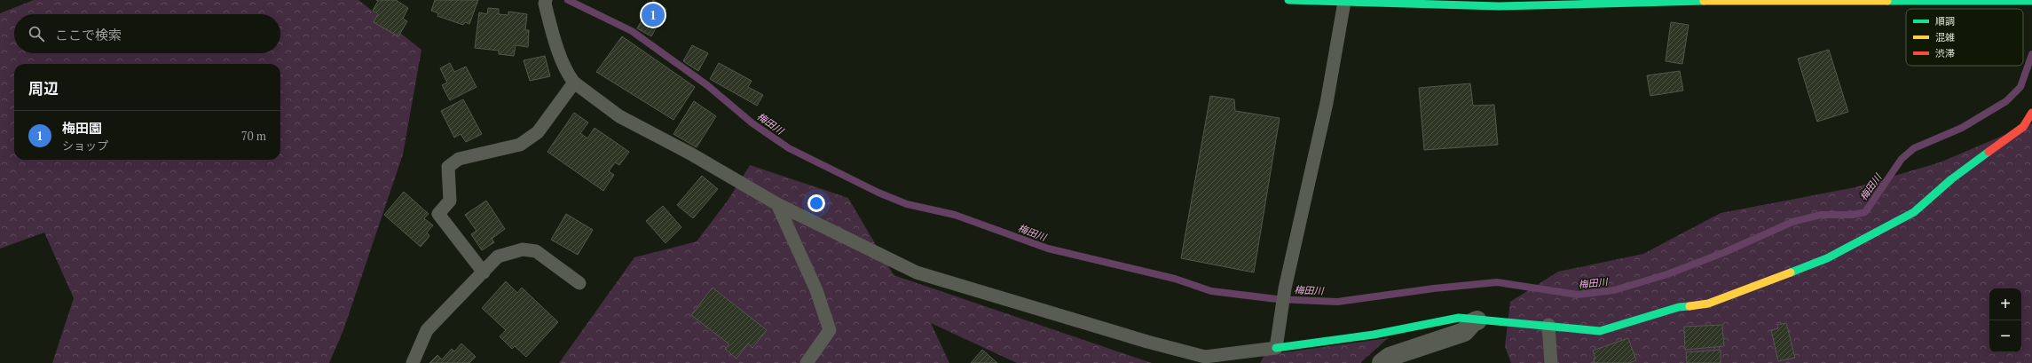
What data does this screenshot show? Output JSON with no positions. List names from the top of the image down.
{
  "water": ["梅田川"],
  "legend": ["順調", "混雑", "渋滞"],
  "page": {
    "pins": "1",
    "search": "ここで検索",
    "heading": "周辺",
    "list": [
      {
        "mark": "1",
        "name": "梅田園",
        "note": "ショップ",
        "value": "70 m"
      }
    ],
    "map_buttons": ["+", "−"]
  }
}
